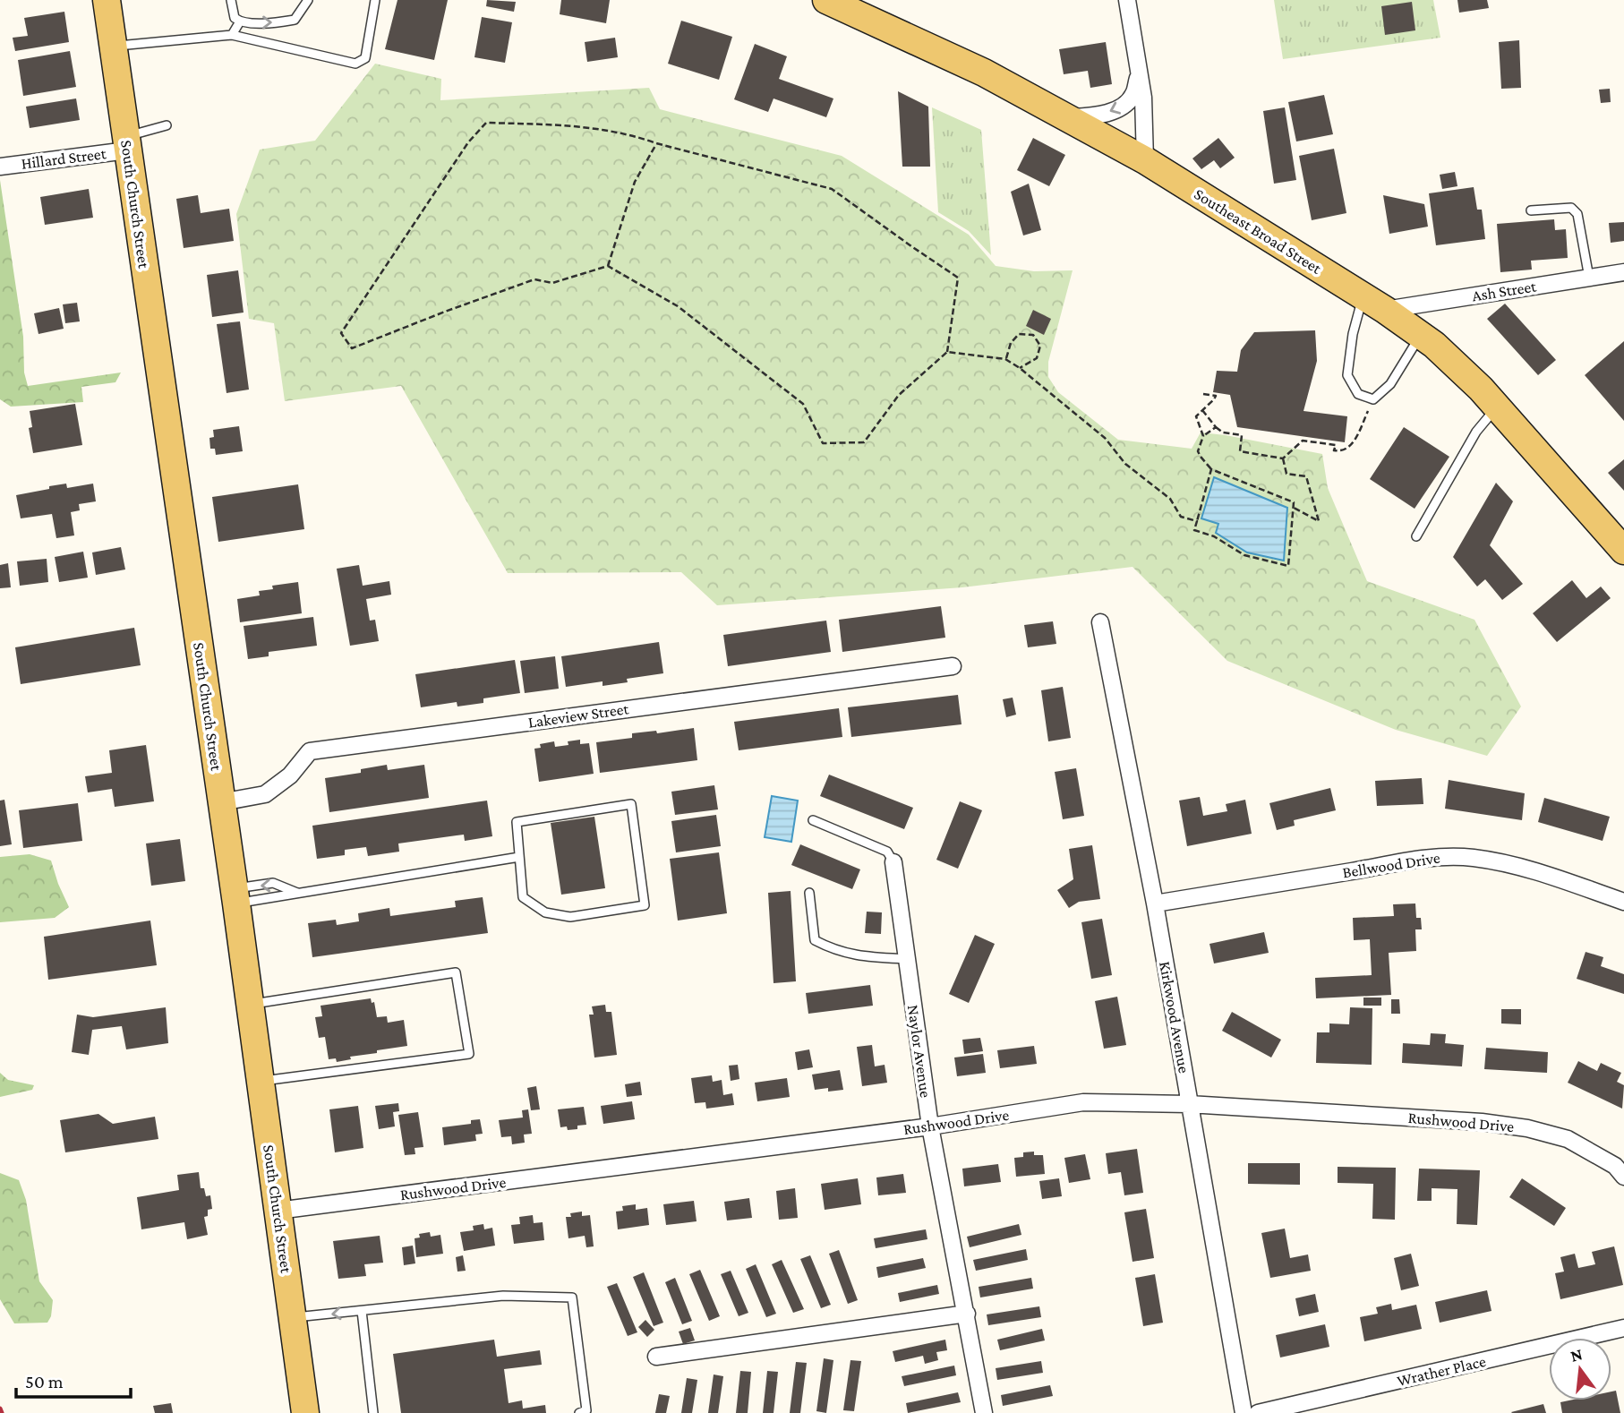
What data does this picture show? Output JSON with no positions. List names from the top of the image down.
{
  "streets": {
    "main road": ["South Church Street", "Southeast Broad Street"],
    "street": [
      "Hillard Street",
      "Ash Street",
      "Lakeview Street",
      "Bellwood Drive",
      "Kirkwood Avenue",
      "Naylor Avenue",
      "Rushwood Drive",
      "Wrather Place"
    ]
  },
  "crossings": [
    ["Hillard Street", "South Church Street"],
    ["South Church Street", "Lakeview Street"],
    ["South Church Street", "Rushwood Drive"],
    ["Southeast Broad Street", "Ash Street"],
    ["Bellwood Drive", "Kirkwood Avenue"],
    ["Kirkwood Avenue", "Rushwood Drive"],
    ["Naylor Avenue", "Rushwood Drive"]
  ],
  "scale_bar": "50 m",
  "north": "top"
}
